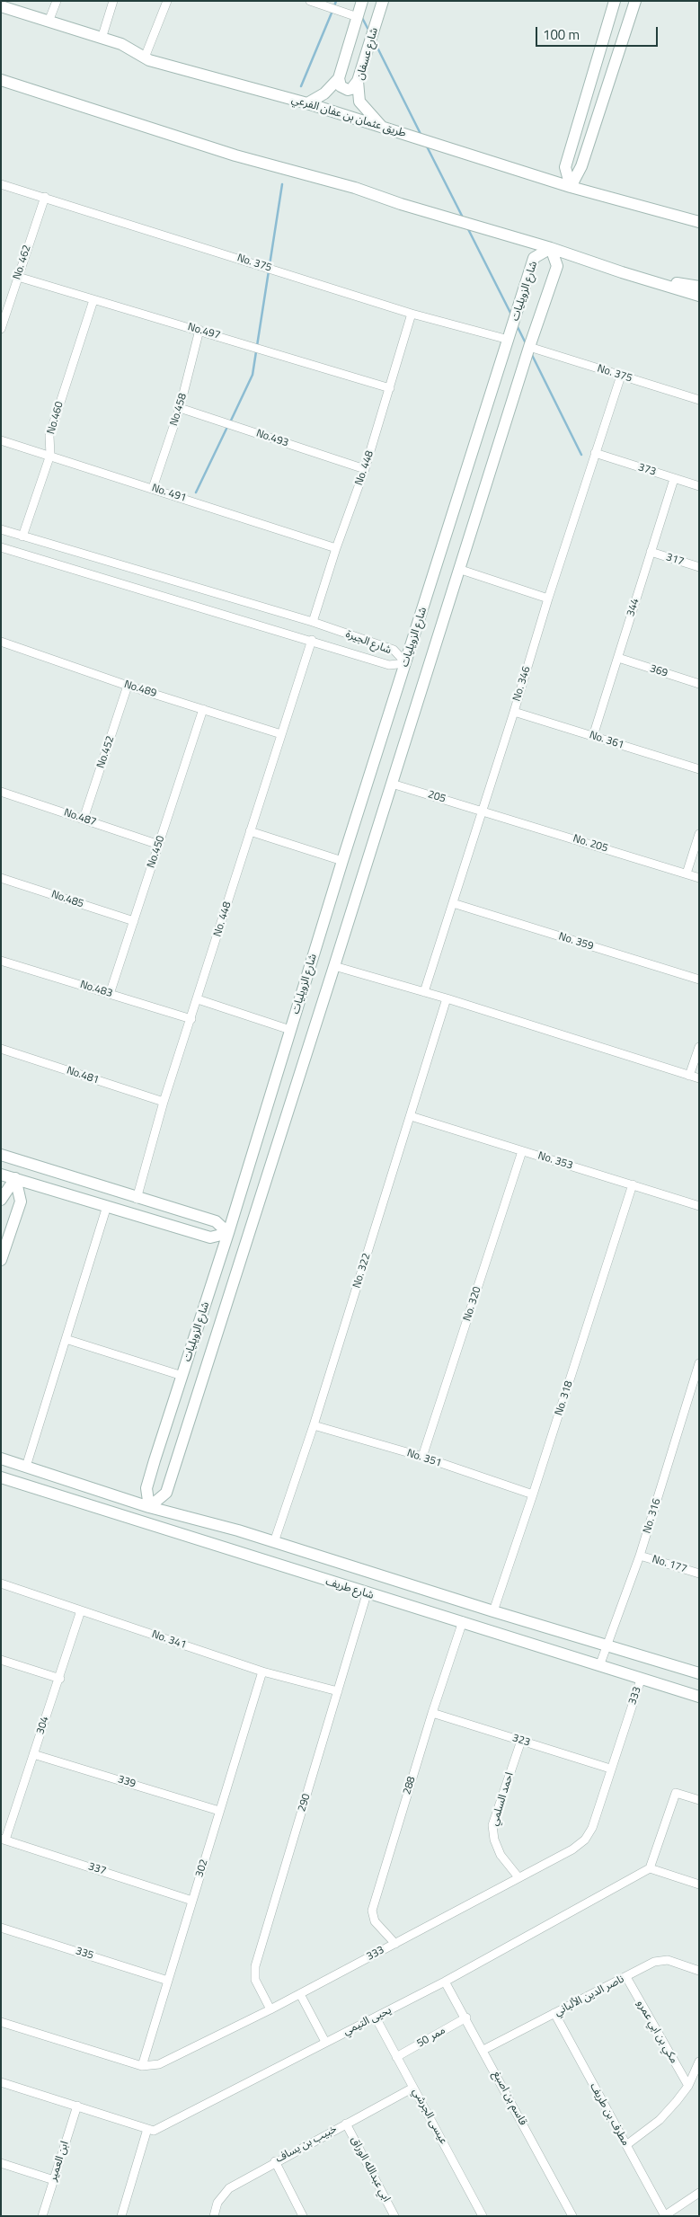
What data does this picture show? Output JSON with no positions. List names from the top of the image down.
{
  "streets": {
    "street": [
      "شارع عسفان",
      "طريق عثمان بن عفان الفرعي",
      "No. 462",
      "No. 375",
      "شارع الزويليات",
      "No.497",
      "No.458",
      "No.460",
      "No.493",
      "No. 448",
      "373",
      "No. 491",
      "317",
      "344",
      "شارع الجيرة",
      "369",
      "No. 346",
      "No.489",
      "No. 361",
      "No.452",
      "205",
      "No.487",
      "No. 205",
      "No.450",
      "No.485",
      "No. 359",
      "No.483",
      "No.481",
      "No. 353",
      "No. 322",
      "No. 320",
      "No. 318",
      "No. 351",
      "No. 316",
      "No. 177",
      "شارع طريف",
      "No. 341",
      "333",
      "304",
      "323",
      "339",
      "288",
      "احمد السلمي",
      "290",
      "302",
      "337",
      "335",
      "ناصر الدين الألباني",
      "يحيى التيمي",
      "مكي بن ابي عمرو",
      "ممر 50",
      "قاسم بن اصبغ",
      "مطرف بن طريف",
      "عيسى الجرشي",
      "خبيب بن يساف",
      "ابن العمير",
      "ابي عبدالله الوراق"
    ]
  },
  "crossings": [
    ["شارع عسفان", "طريق عثمان بن عفان الفرعي"],
    ["No. 462", "No. 375"],
    ["No. 462", "No.497"],
    ["No. 375", "شارع الزويليات"],
    ["No. 375", "No. 448"],
    ["No. 375", "No. 346"],
    ["شارع الزويليات", "شارع الجيرة"],
    ["شارع الزويليات", "205"],
    ["شارع الزويليات", "شارع طريف"],
    ["No.497", "No.458"],
    ["No.497", "No.460"],
    ["No.497", "No. 448"],
    ["No.458", "No.493"],
    ["No.458", "No. 491"],
    ["No.460", "No. 491"],
    ["No.460", "شارع الجيرة"],
    ["No.493", "No. 448"],
    ["No. 448", "No. 491"],
    ["No. 448", "شارع الجيرة"],
    ["No. 448", "No.489"],
    ["No. 448", "No.483"],
    ["No. 448", "No.481"],
    ["373", "344"],
    ["373", "No. 346"],
    ["317", "344"],
    ["344", "369"],
    ["344", "No. 361"],
    ["No. 346", "No. 361"],
    ["No. 346", "205"],
    ["No. 346", "No. 205"],
    ["No. 346", "No. 359"],
    ["No.489", "No.452"],
    ["No.489", "No.450"],
    ["No.452", "No.487"],
    ["205", "No. 205"],
    ["No.487", "No.450"],
    ["No.450", "No.485"],
    ["No.450", "No.483"],
    ["No. 353", "No. 322"],
    ["No. 353", "No. 320"],
    ["No. 353", "No. 318"],
    ["No. 322", "No. 351"],
    ["No. 322", "شارع طريف"],
    ["No. 320", "No. 351"],
    ["No. 318", "No. 351"],
    ["No. 318", "شارع طريف"],
    ["No. 316", "No. 177"],
    ["No. 316", "شارع طريف"],
    ["شارع طريف", "333"],
    ["شارع طريف", "288"],
    ["شارع طريف", "290"],
    ["No. 341", "304"],
    ["No. 341", "290"],
    ["No. 341", "302"],
    ["333", "323"],
    ["333", "288"],
    ["333", "احمد السلمي"],
    ["333", "290"],
    ["333", "302"],
    ["304", "339"],
    ["304", "337"],
    ["323", "288"],
    ["323", "احمد السلمي"],
    ["339", "302"],
    ["302", "337"],
    ["302", "335"],
    ["ناصر الدين الألباني", "مكي بن ابي عمرو"],
    ["ناصر الدين الألباني", "قاسم بن اصبغ"],
    ["ناصر الدين الألباني", "مطرف بن طريف"],
    ["يحيى التيمي", "قاسم بن اصبغ"],
    ["يحيى التيمي", "عيسى الجرشي"],
    ["ممر 50", "قاسم بن اصبغ"],
    ["ممر 50", "عيسى الجرشي"],
    ["عيسى الجرشي", "خبيب بن يساف"],
    ["خبيب بن يساف", "ابي عبدالله الوراق"]
  ],
  "scale_bar": "100 m"
}
